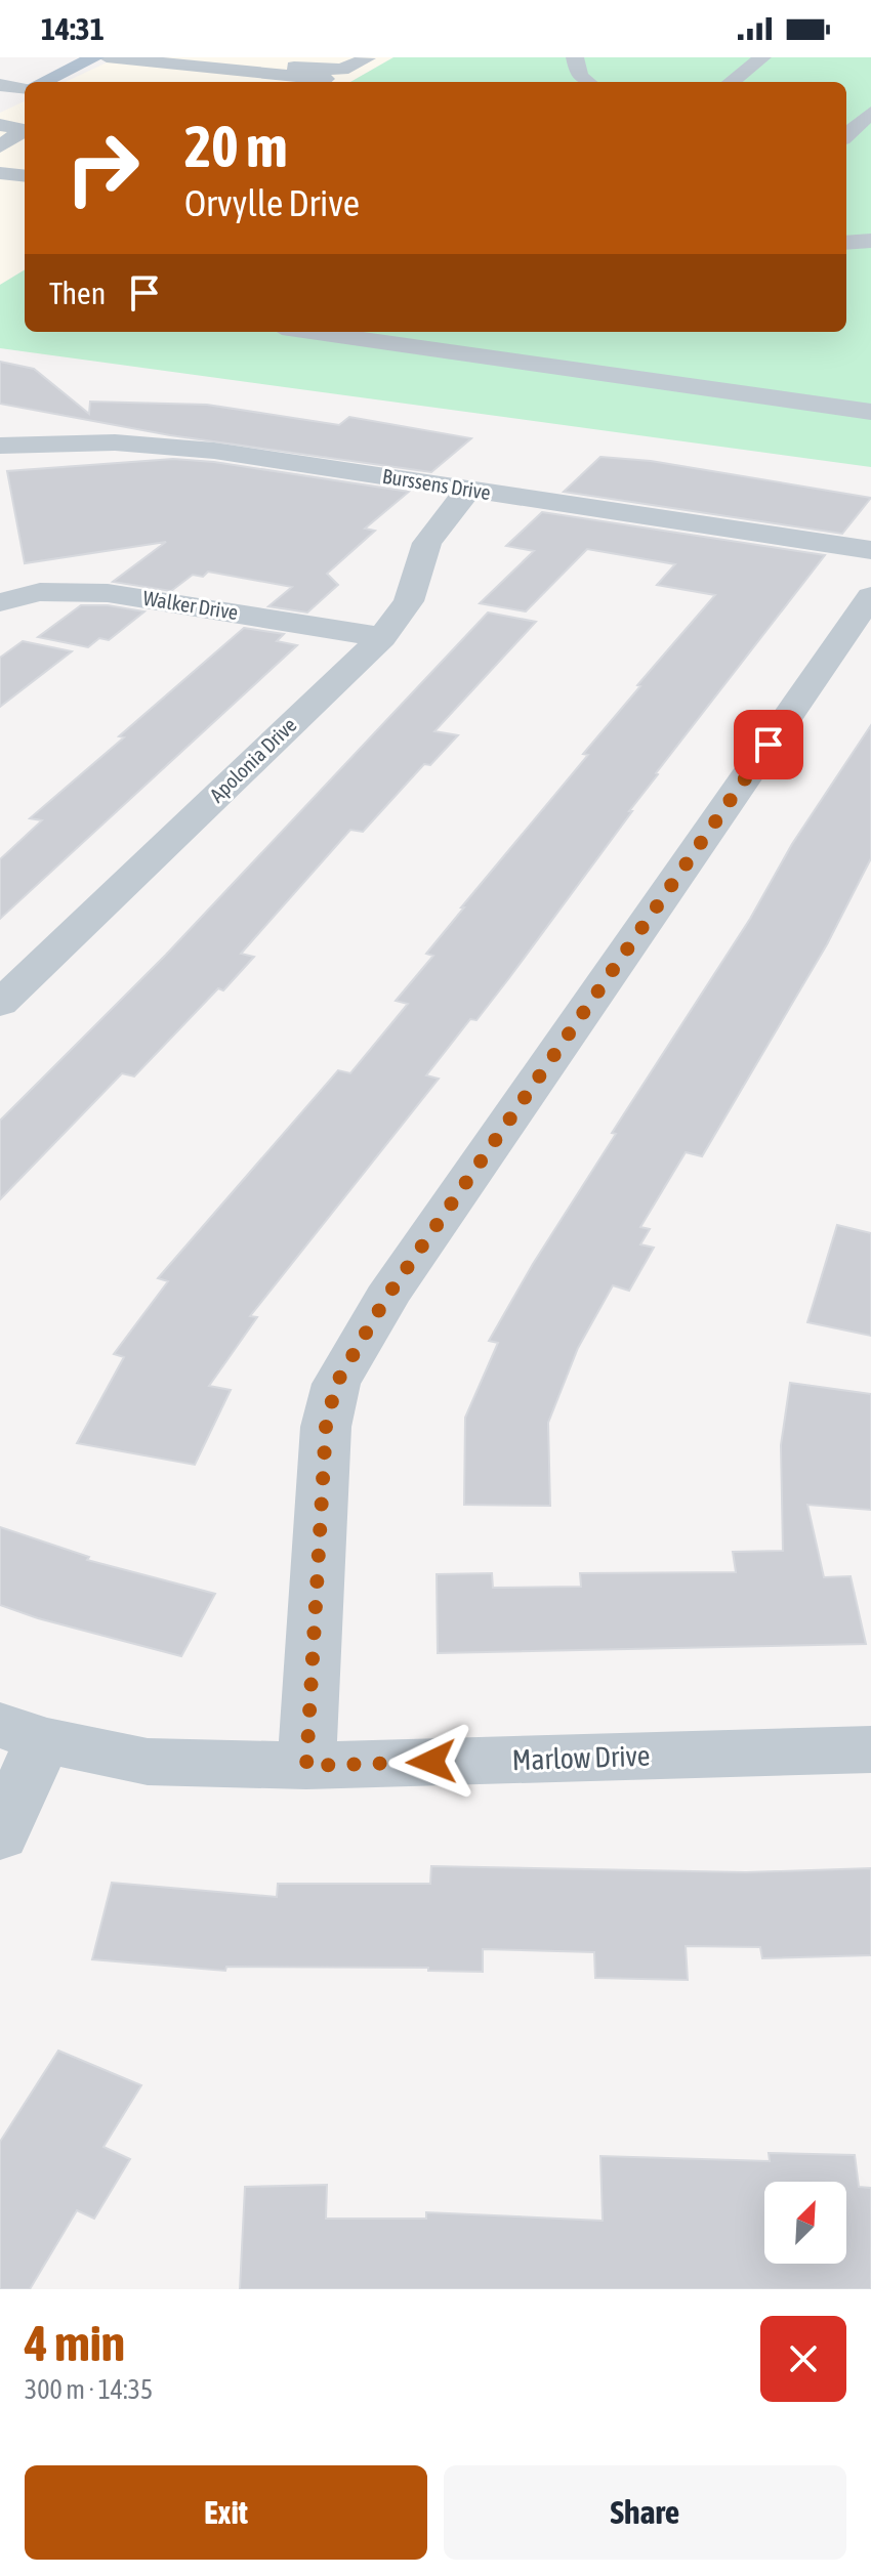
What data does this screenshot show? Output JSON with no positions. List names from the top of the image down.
{
  "streets": {
    "street": [
      "Burssens Drive",
      "Walker Drive",
      "Apolonia Drive",
      "Marlow Drive"
    ]
  },
  "crossings": [
    ["Burssens Drive", "Apolonia Drive"],
    ["Walker Drive", "Apolonia Drive"]
  ],
  "north": "top right",
  "page": {
    "status": "14:31",
    "turn": ["20 m", "Orvylle Drive"],
    "then": "Then",
    "heading": ["4 min", "300 m · 14:35"],
    "buttons": ["Exit", "Share"]
  }
}
